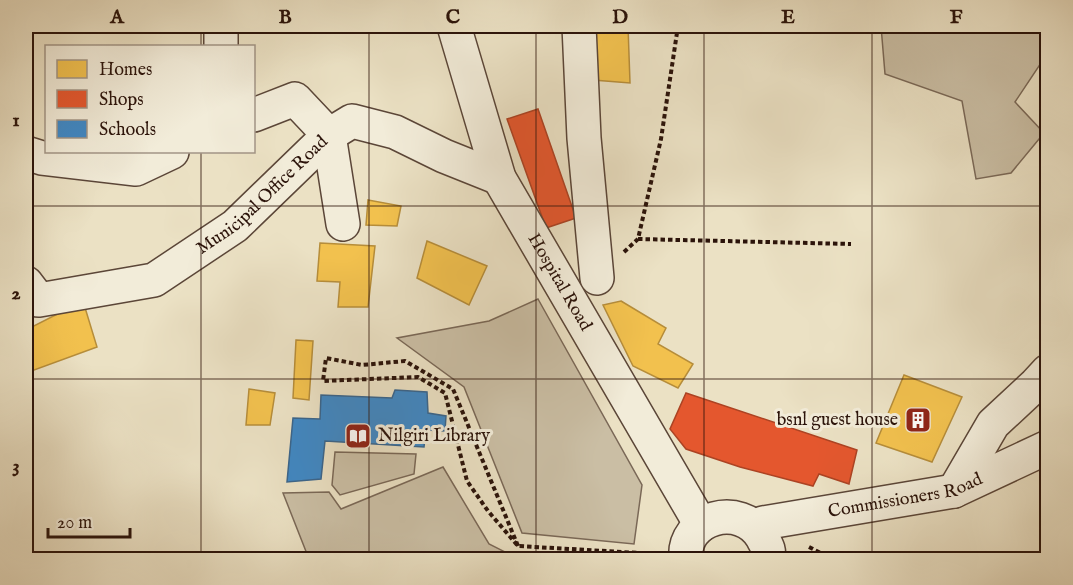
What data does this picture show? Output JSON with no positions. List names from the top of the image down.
{
  "streets": {
    "street": ["Municipal Office Road", "Hospital Road", "Commissioners Road"]
  },
  "crossings": [
    ["Municipal Office Road", "Hospital Road"]
  ],
  "places": {
    "building": ["bsnl guest house"],
    "library": ["Nilgiri Library"]
  },
  "legend": ["Homes", "Shops", "Schools"],
  "scale_bar": "20 m",
  "grid": {
    "columns": [
      "A",
      "B",
      "C",
      "D",
      "E",
      "F"
    ],
    "rows": ["1", "2", "3"]
  }
}
